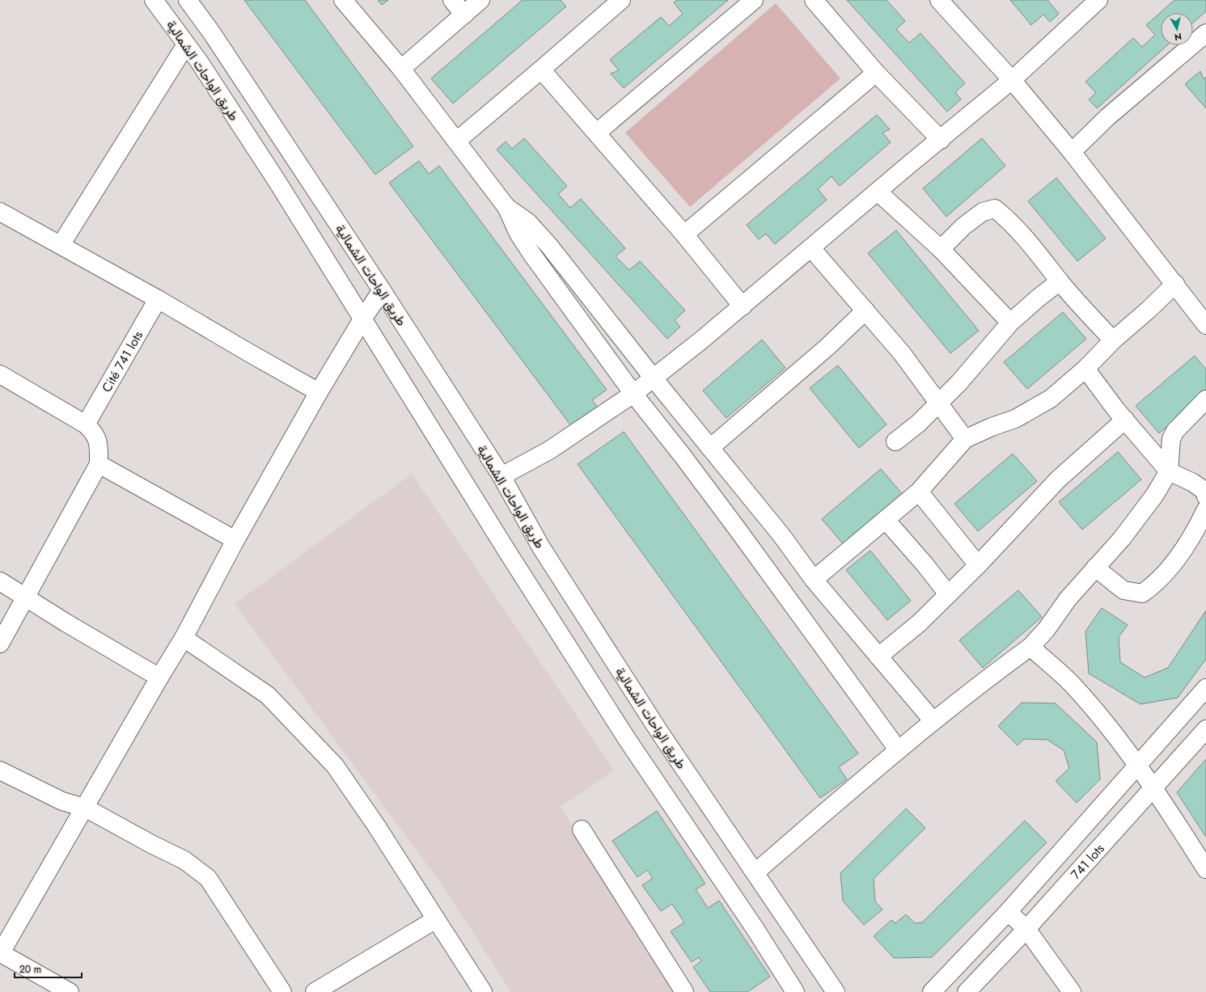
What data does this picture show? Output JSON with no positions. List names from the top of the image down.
{
  "streets": {
    "street": ["طريق الواحات الشمالية", "Cité 741 lots", "741 lots"]
  },
  "scale_bar": "20 m",
  "north": "bottom"
}
